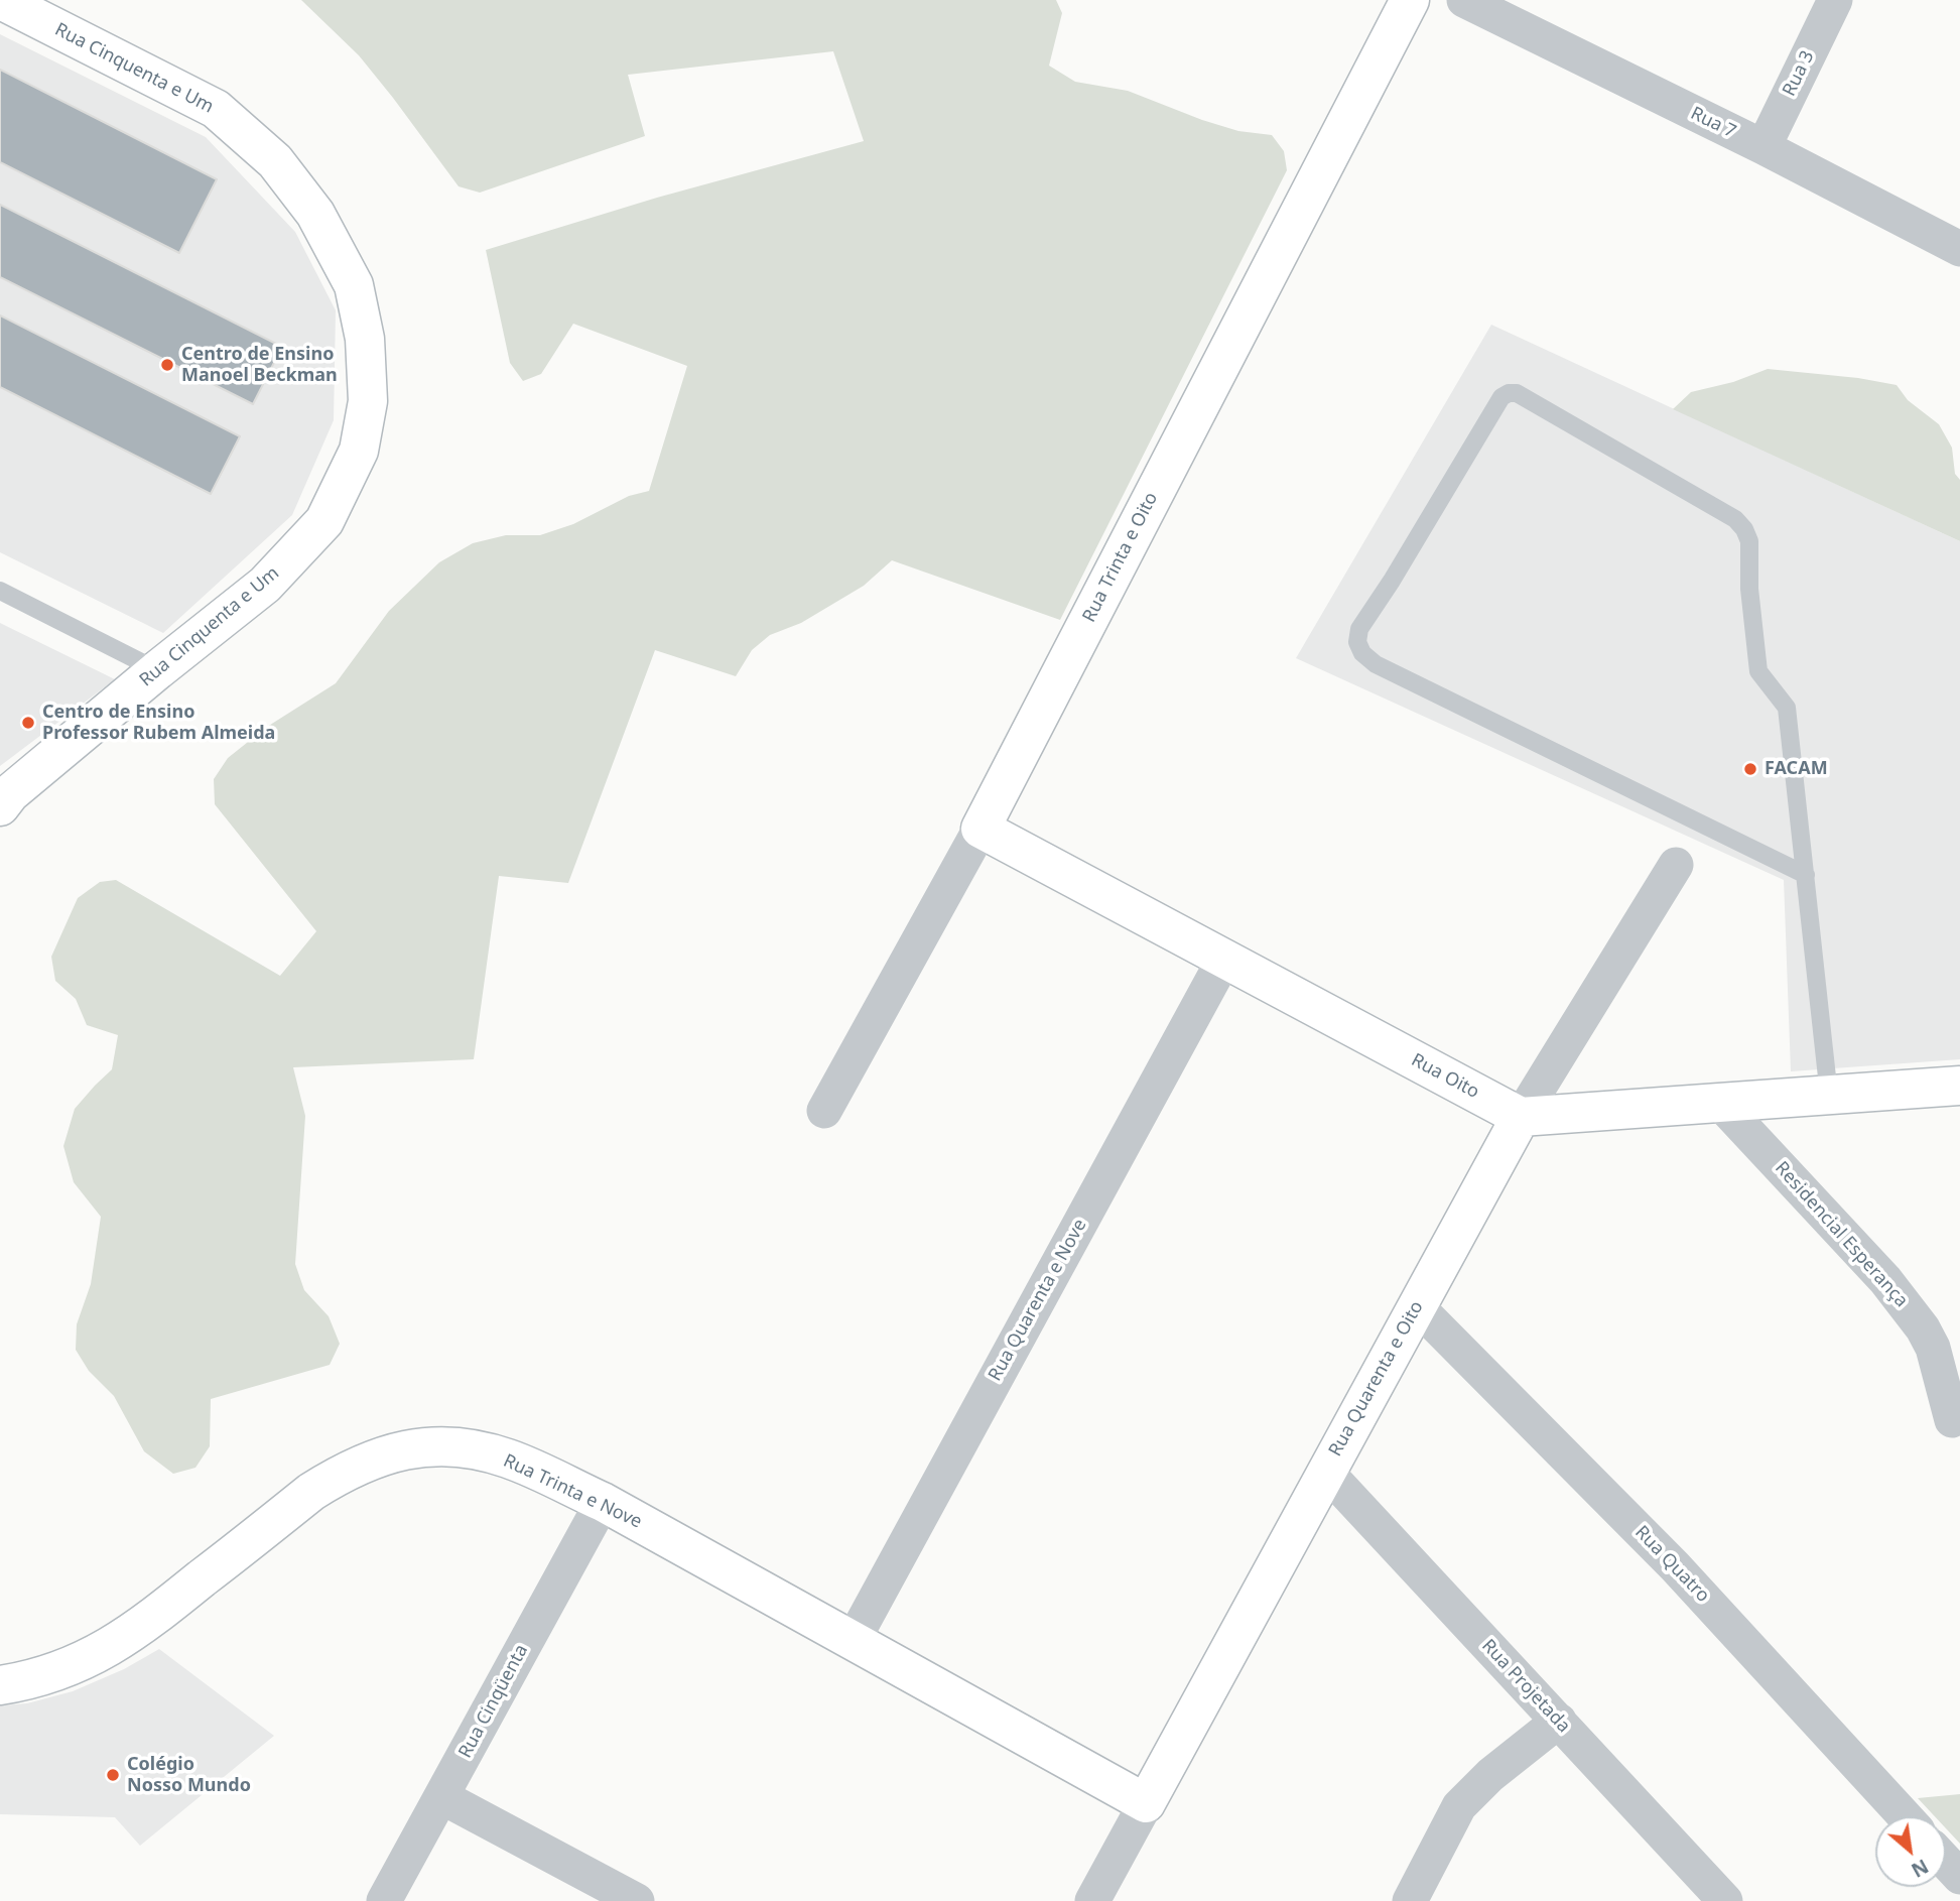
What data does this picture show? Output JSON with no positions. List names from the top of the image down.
{
  "streets": {
    "street": [
      "Rua Cinquenta e Um",
      "Rua 3",
      "Rua 7",
      "Rua Trinta e Oito",
      "Rua Oito",
      "Residencial Esperança",
      "Rua Quarenta e Nove",
      "Rua Quarenta e Oito",
      "Rua Trinta e Nove",
      "Rua Quatro",
      "Rua Projetada",
      "Rua Cinqüenta"
    ]
  },
  "crossings": [
    ["Rua 3", "Rua 7"],
    ["Rua Trinta e Oito", "Rua Oito"],
    ["Rua Oito", "Rua Quarenta e Nove"],
    ["Rua Oito", "Rua Quarenta e Oito"],
    ["Rua Quarenta e Nove", "Rua Trinta e Nove"],
    ["Rua Quarenta e Oito", "Rua Trinta e Nove"],
    ["Rua Quarenta e Oito", "Rua Quatro"],
    ["Rua Quarenta e Oito", "Rua Projetada"],
    ["Rua Trinta e Nove", "Rua Cinqüenta"]
  ],
  "places": [
    "Centro de Ensino Manoel Beckman",
    "Centro de Ensino Professor Rubem Almeida",
    "FACAM",
    "Colégio Nosso Mundo"
  ],
  "north": "bottom right"
}
